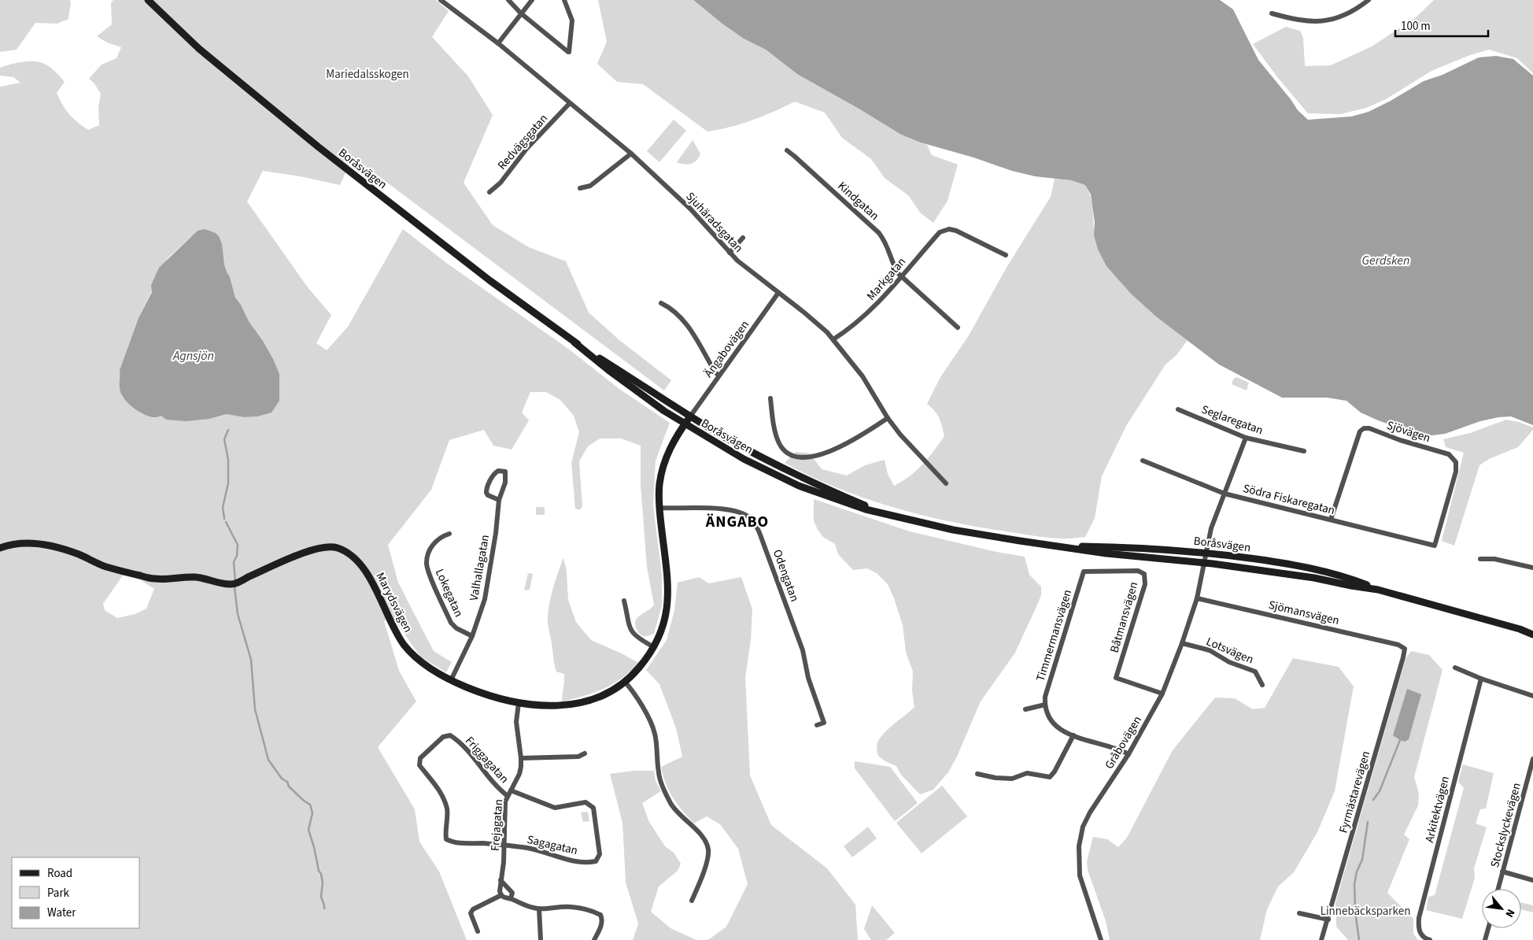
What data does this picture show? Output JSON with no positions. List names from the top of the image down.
{
  "streets": {
    "main road": ["Boråsvägen", "Marydsvägen"],
    "street": [
      "Redvägsgatan",
      "Kindgatan",
      "Sjuhäradsgatan",
      "Markgatan",
      "Ängabovägen",
      "Seglaregatan",
      "Sjövägen",
      "Södra Fiskaregatan",
      "Valhallagatan",
      "Odengatan",
      "Lokegatan",
      "Sjömansvägen",
      "Båtmansvägen",
      "Timmermansvägen",
      "Lotsvägen",
      "Gråbovägen",
      "Friggagatan",
      "Fyrmästarevägen",
      "Arkitektvägen",
      "Frejagatan",
      "Stockslyckevägen",
      "Sagagatan"
    ]
  },
  "crossings": [
    ["Redvägsgatan", "Sjuhäradsgatan"],
    ["Boråsvägen", "Ängabovägen"],
    ["Boråsvägen", "Marydsvägen"],
    ["Boråsvägen", "Gråbovägen"],
    ["Kindgatan", "Markgatan"],
    ["Sjuhäradsgatan", "Markgatan"],
    ["Sjuhäradsgatan", "Ängabovägen"],
    ["Ängabovägen", "Marydsvägen"],
    ["Seglaregatan", "Gråbovägen"],
    ["Sjövägen", "Södra Fiskaregatan"],
    ["Södra Fiskaregatan", "Gråbovägen"],
    ["Valhallagatan", "Lokegatan"],
    ["Valhallagatan", "Marydsvägen"],
    ["Odengatan", "Marydsvägen"],
    ["Marydsvägen", "Frejagatan"],
    ["Sjömansvägen", "Gråbovägen"],
    ["Sjömansvägen", "Fyrmästarevägen"],
    ["Båtmansvägen", "Timmermansvägen"],
    ["Båtmansvägen", "Gråbovägen"],
    ["Lotsvägen", "Gråbovägen"],
    ["Friggagatan", "Frejagatan"],
    ["Friggagatan", "Sagagatan"],
    ["Frejagatan", "Sagagatan"]
  ],
  "districts": ["ÄNGABO"],
  "water": ["Gerdsken", "Agnsjön"],
  "parks": ["Mariedalsskogen", "Linnebäcksparken"],
  "legend": ["Road", "Park", "Water"],
  "scale_bar": "100 m",
  "north": "bottom right"
}
